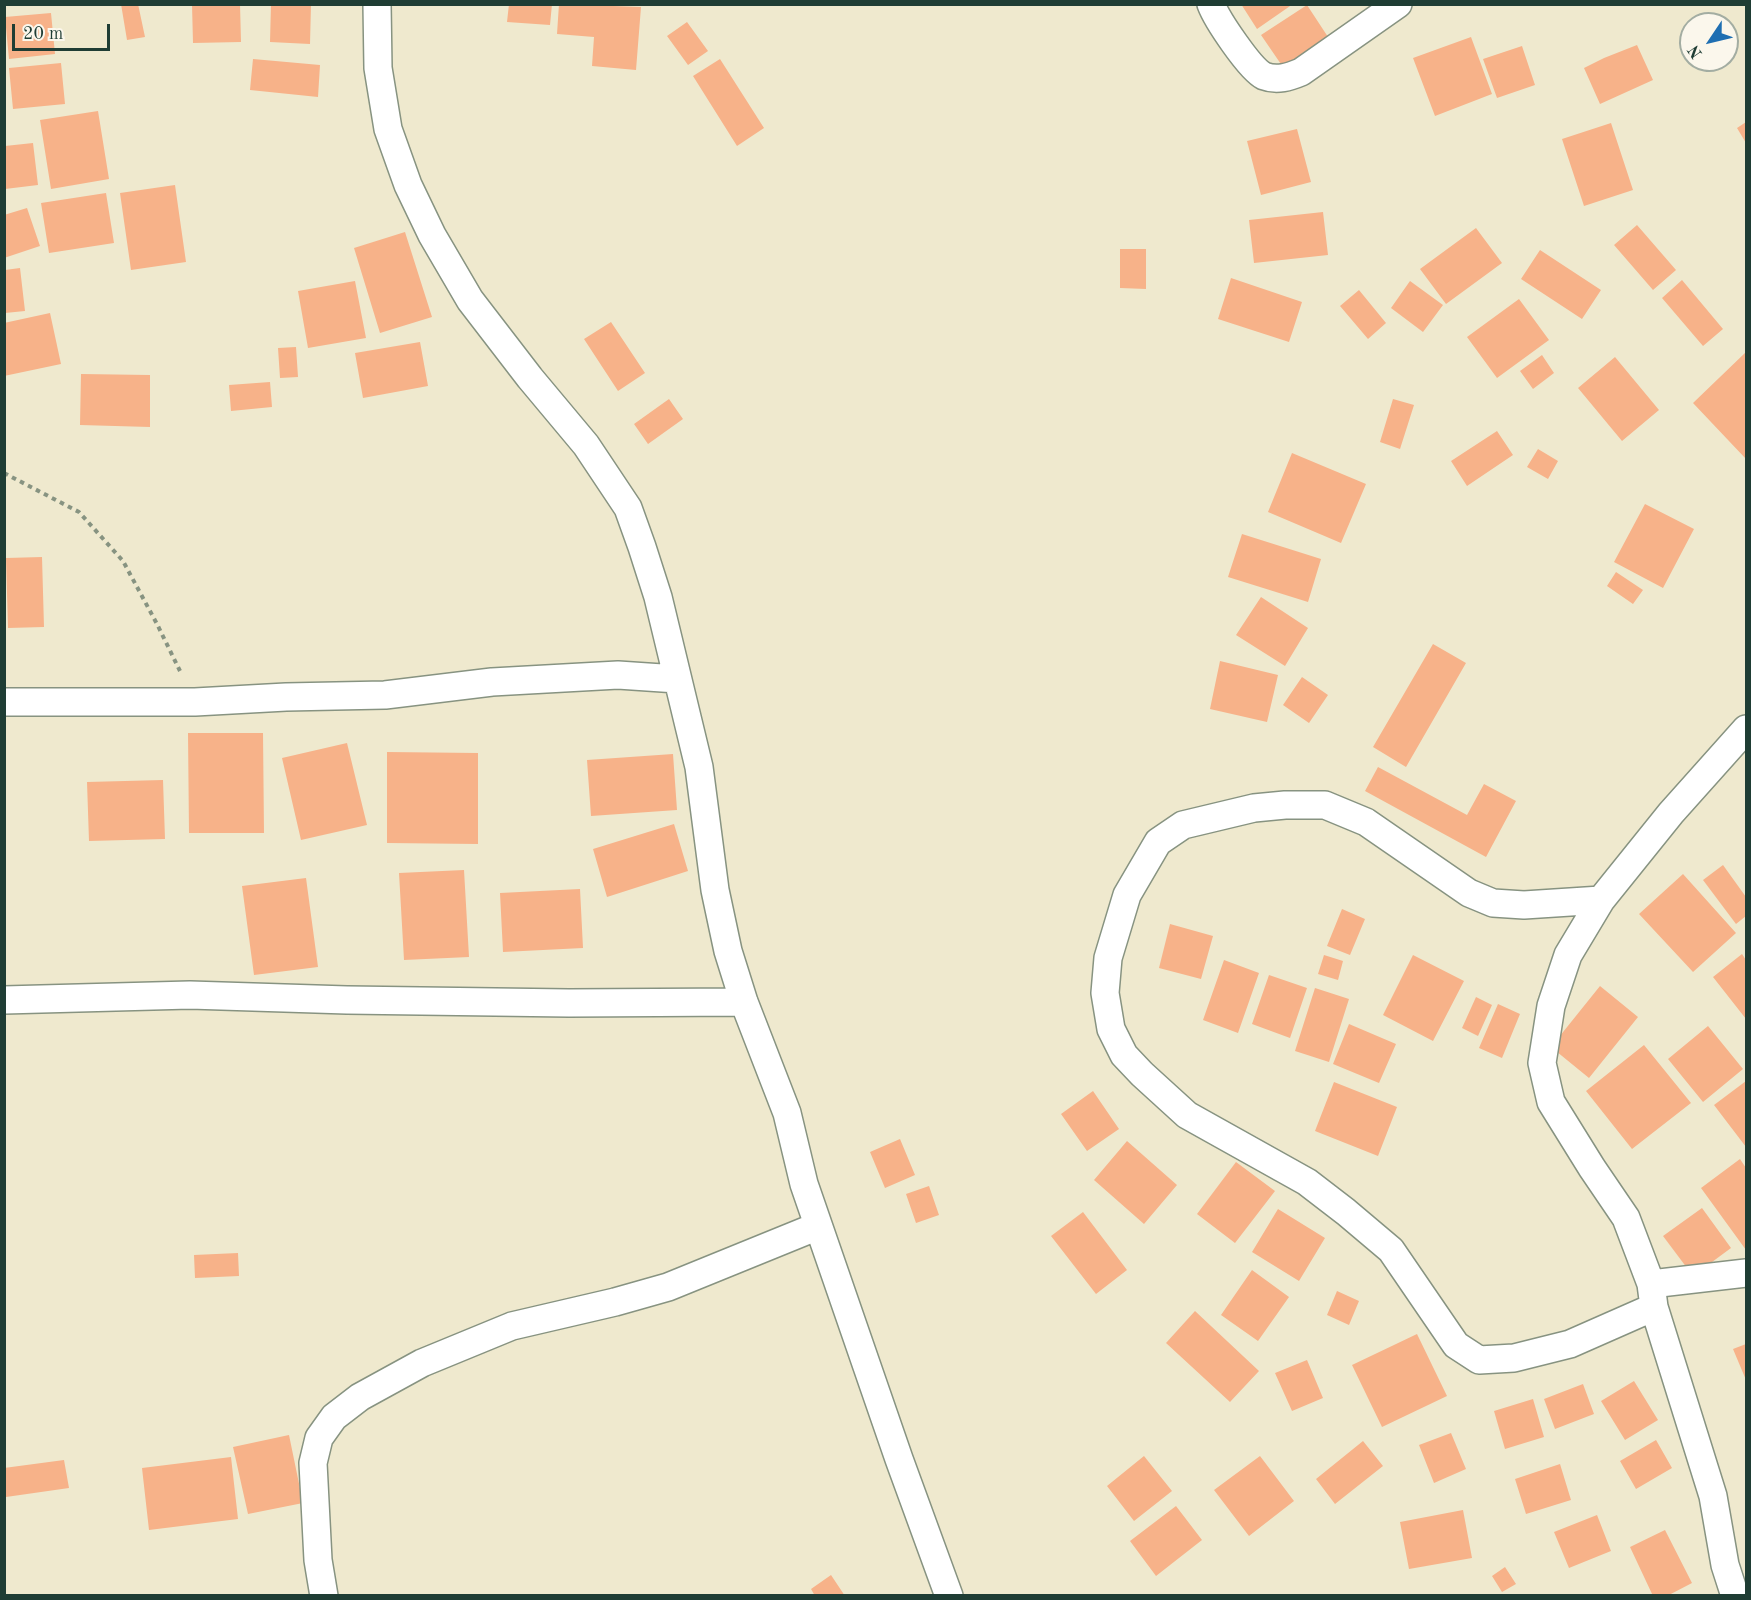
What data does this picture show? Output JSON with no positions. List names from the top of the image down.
{
  "scale_bar": "20 m",
  "north": "bottom left"
}
